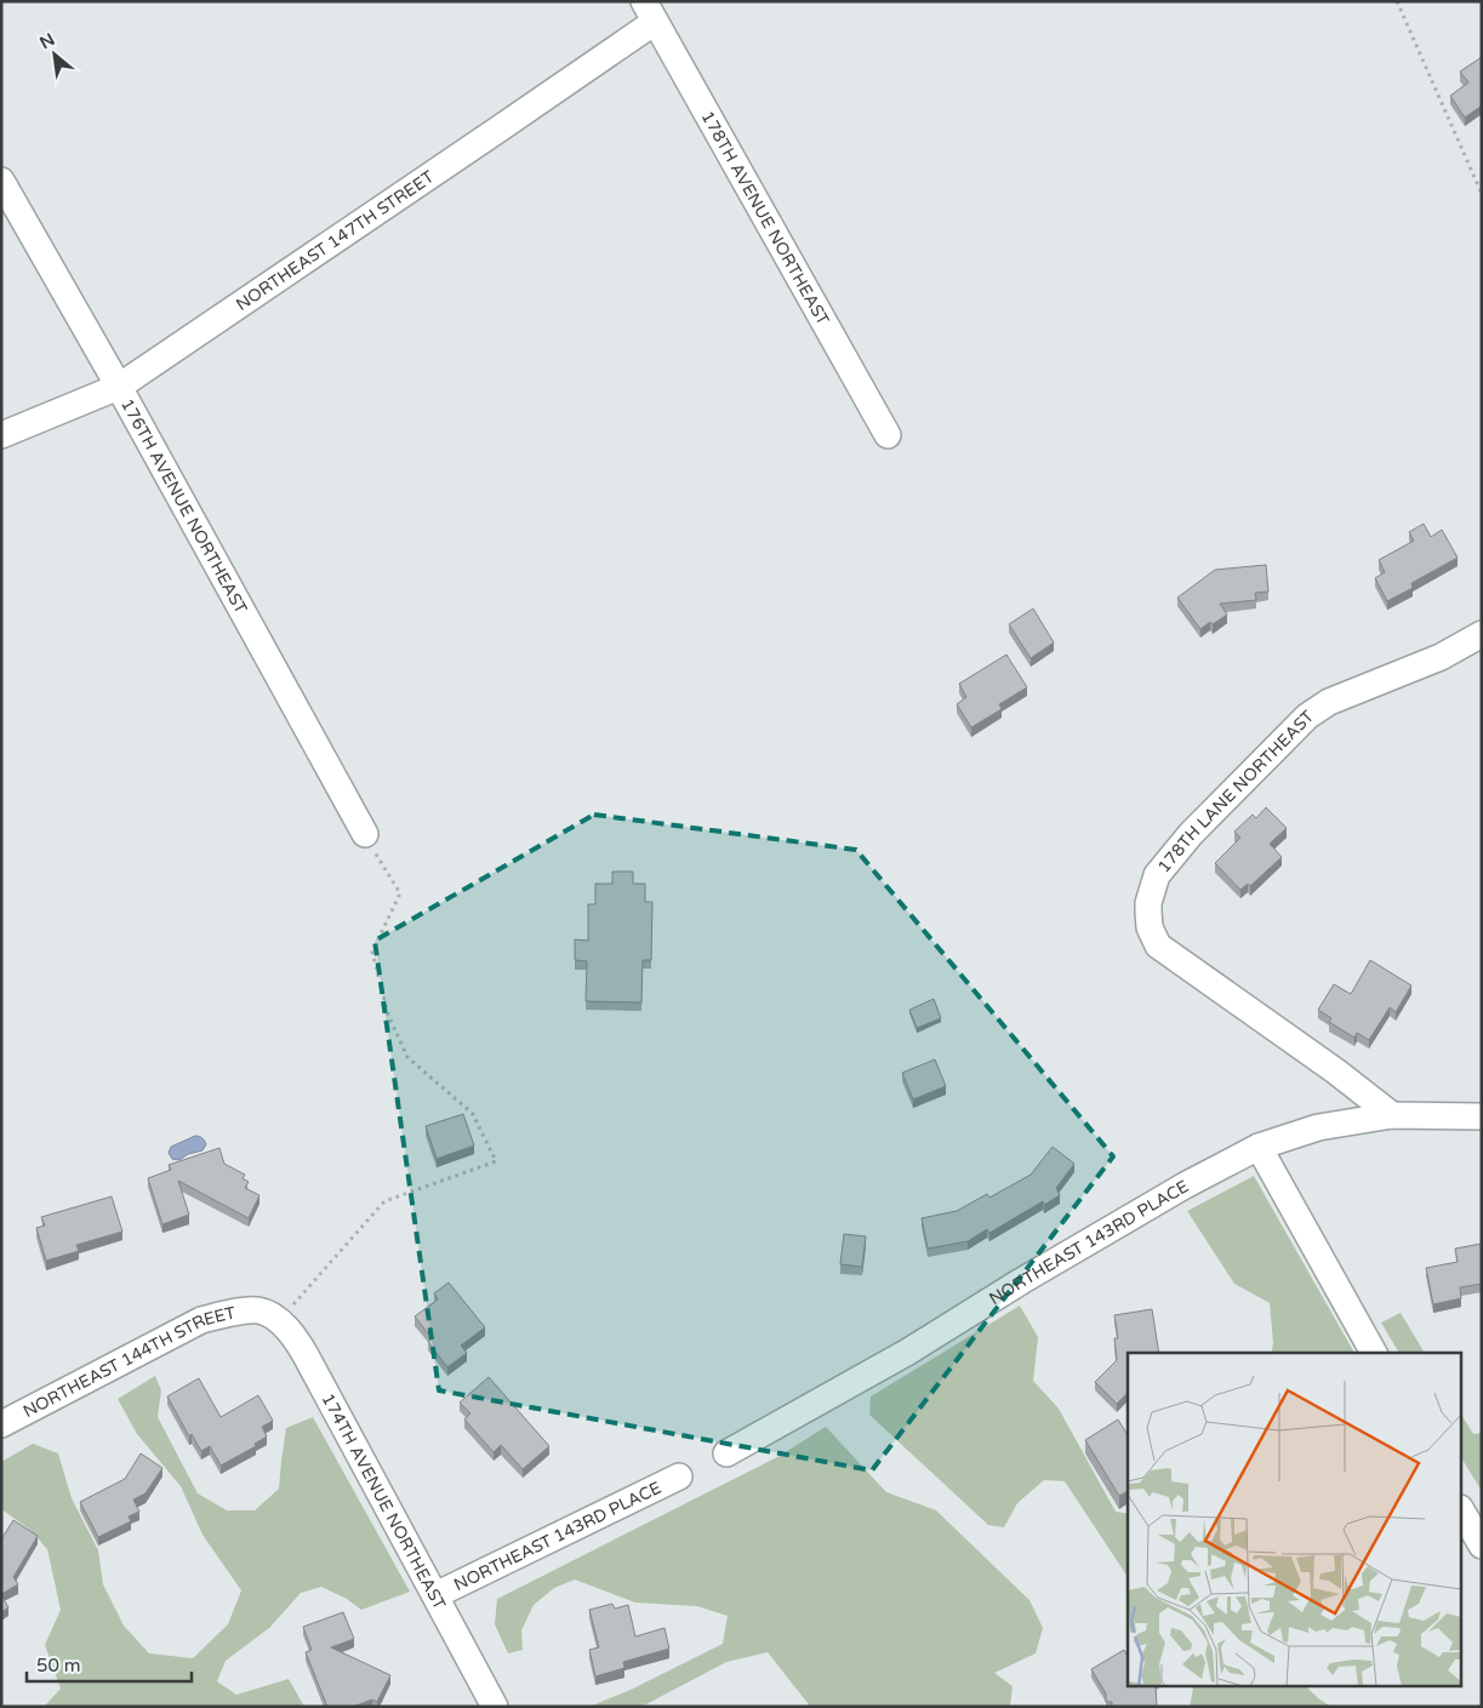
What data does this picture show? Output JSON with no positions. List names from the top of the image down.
{
  "streets": {
    "street": [
      "178TH AVENUE NORTHEAST",
      "NORTHEAST 147TH STREET",
      "176TH AVENUE NORTHEAST",
      "178TH LANE NORTHEAST",
      "NORTHEAST 143RD PLACE",
      "NORTHEAST 144TH STREET",
      "174TH AVENUE NORTHEAST"
    ]
  },
  "crossings": [
    ["178TH AVENUE NORTHEAST", "NORTHEAST 147TH STREET"],
    ["NORTHEAST 147TH STREET", "176TH AVENUE NORTHEAST"],
    ["178TH LANE NORTHEAST", "NORTHEAST 143RD PLACE"],
    ["NORTHEAST 143RD PLACE", "174TH AVENUE NORTHEAST"],
    ["NORTHEAST 144TH STREET", "174TH AVENUE NORTHEAST"]
  ],
  "scale_bar": "50 m",
  "north": "top left"
}
